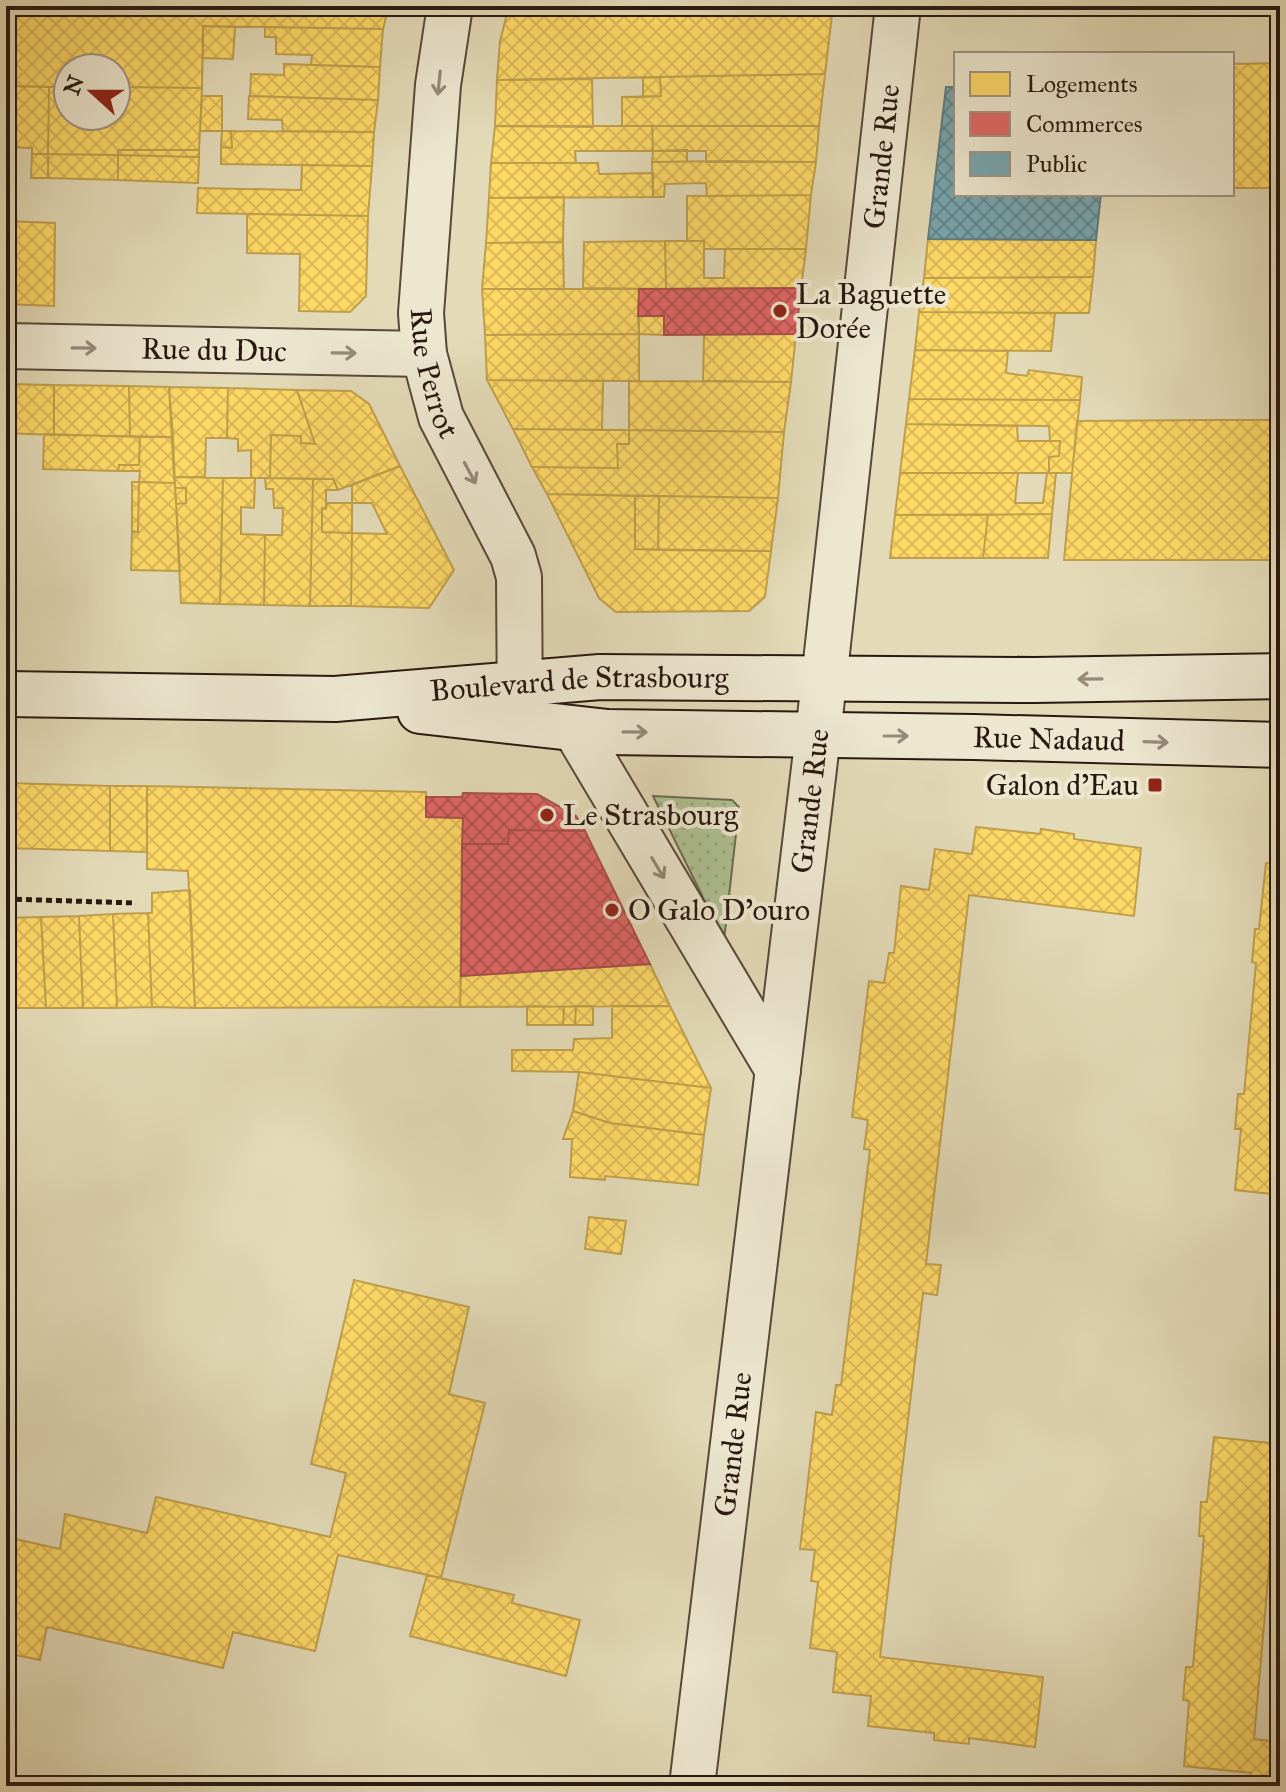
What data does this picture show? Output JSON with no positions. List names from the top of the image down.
{
  "streets": {
    "street": [
      "Grande Rue",
      "Rue du Duc",
      "Rue Perrot",
      "Boulevard de Strasbourg",
      "Rue Nadaud"
    ]
  },
  "crossings": [
    ["Grande Rue", "Boulevard de Strasbourg"],
    ["Grande Rue", "Rue Nadaud"],
    ["Rue du Duc", "Rue Perrot"],
    ["Rue Perrot", "Boulevard de Strasbourg"],
    ["Boulevard de Strasbourg", "Rue Nadaud"]
  ],
  "one_way": ["Rue du Duc", "Rue Perrot"],
  "places": {
    "other": ["La Baguette Dorée", "Le Strasbourg", "O Galo D'ouro"],
    "transit": ["Galon d'Eau"]
  },
  "legend": ["Logements", "Commerces", "Public"],
  "north": "left"
}
